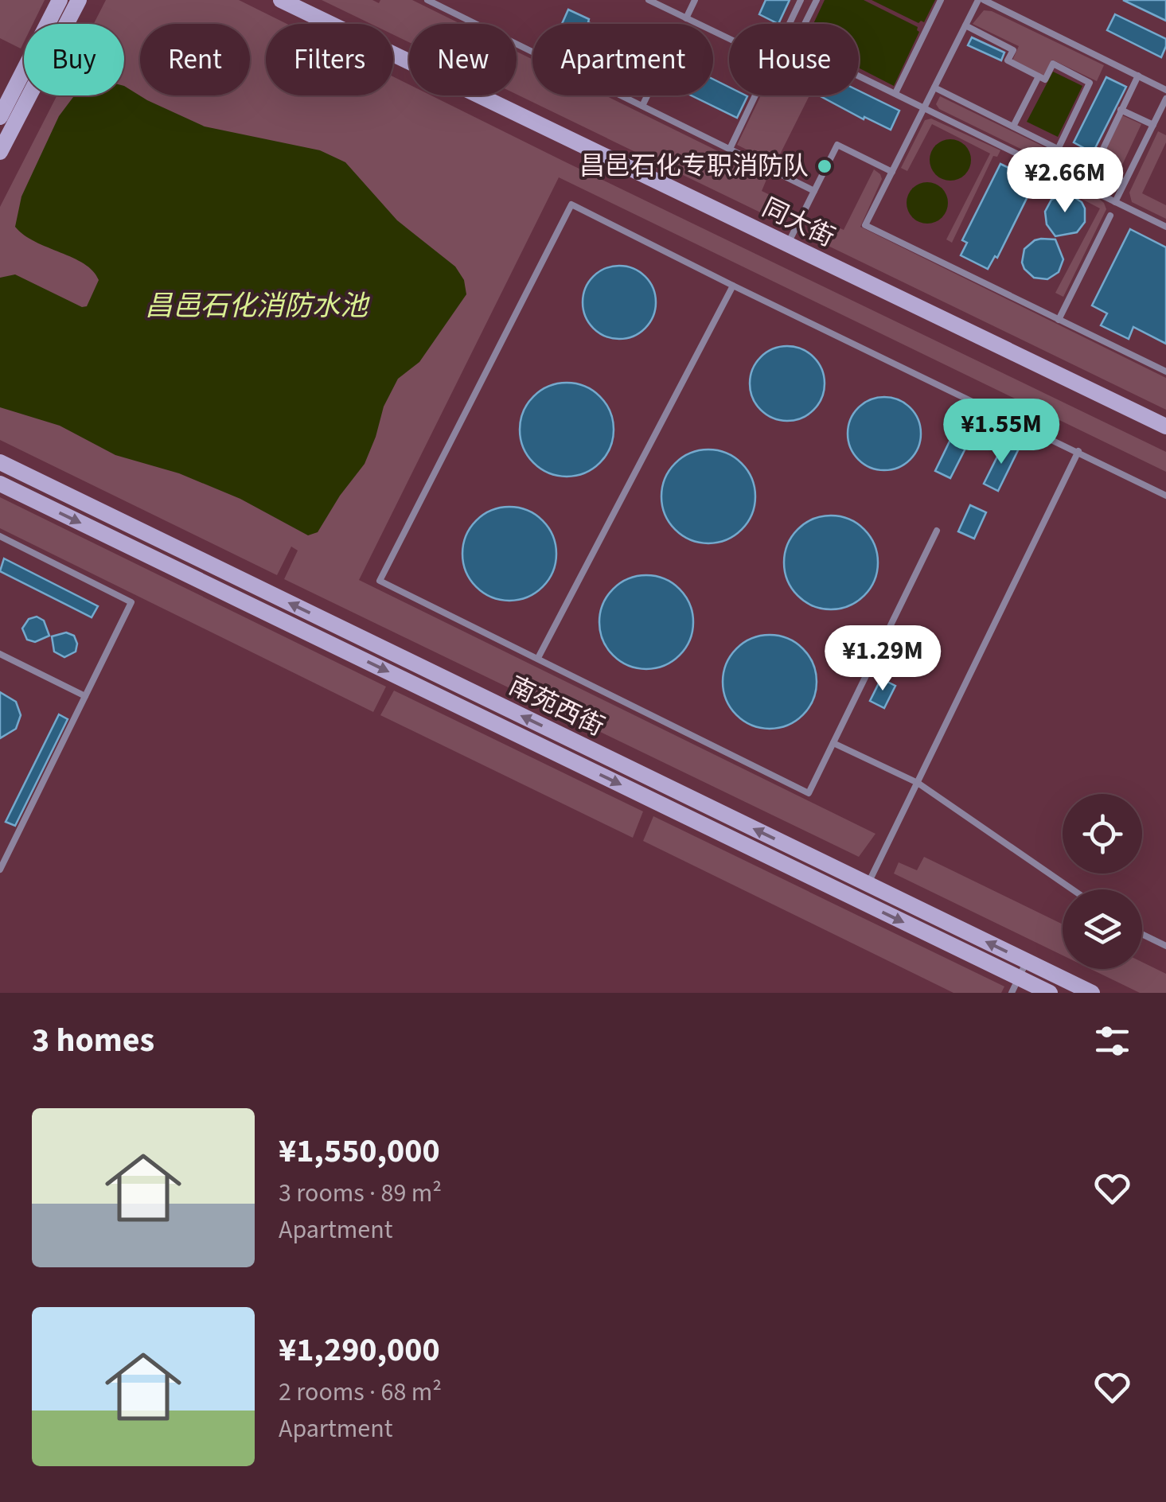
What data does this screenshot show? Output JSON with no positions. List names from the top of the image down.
{
  "streets": {
    "main road": ["同大街", "南苑西街"]
  },
  "water": ["昌邑石化消防水池"],
  "places": ["昌邑石化专职消防队"],
  "page": {
    "chip": [
      "Buy",
      "Rent",
      "Filters",
      "New",
      "Apartment",
      "House"
    ],
    "price": ["¥2.66M", "¥1.55M", "¥1.29M"],
    "heading": "3 homes",
    "list": [
      {
        "name": "¥1,550,000",
        "note": "3 rooms · 89 m² · Apartment"
      },
      {
        "name": "¥1,290,000",
        "note": "2 rooms · 68 m² · Apartment"
      }
    ]
  }
}
